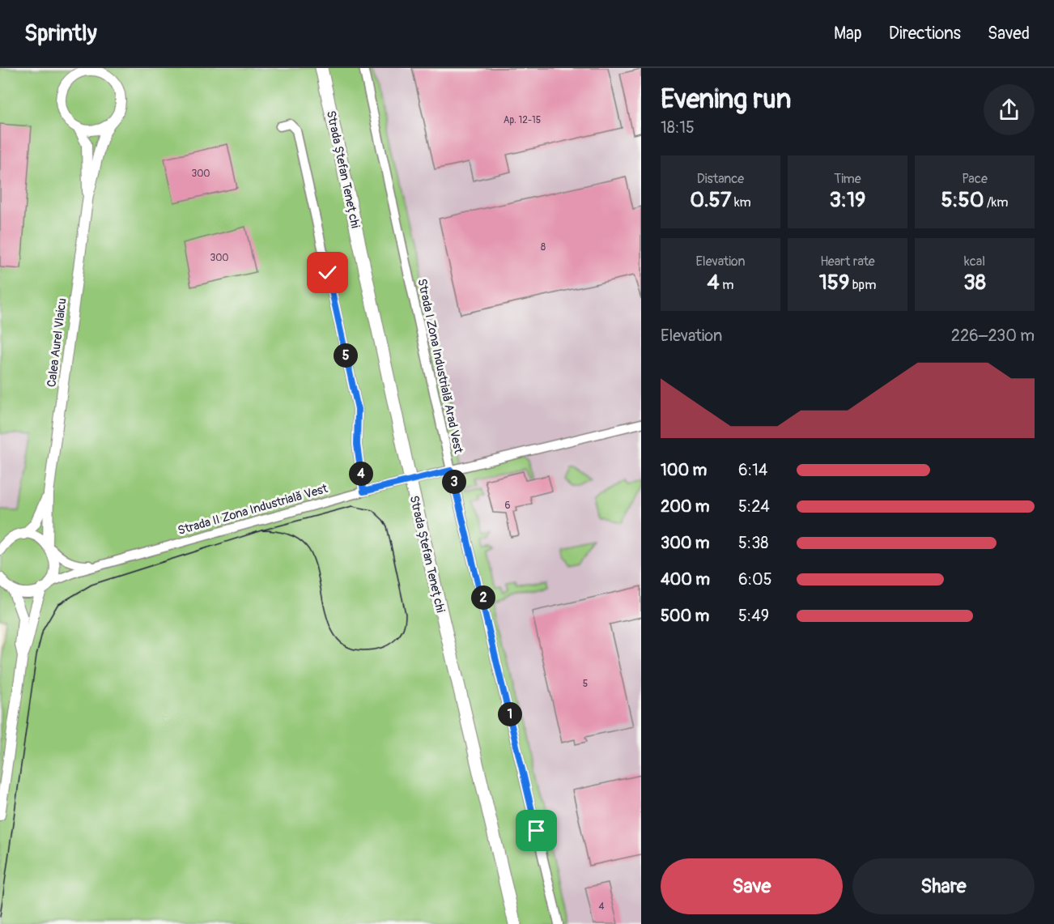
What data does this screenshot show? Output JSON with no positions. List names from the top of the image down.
{
  "streets": {
    "highway": ["Strada Ștefan Tenețchi"],
    "main road": ["Calea Aurel Vlaicu"],
    "street": ["Strada I Zona Industrială Arad Vest", "Strada II Zona Industrială Vest"]
  },
  "crossings": [
    ["Strada Ștefan Tenețchi", "Strada II Zona Industrială Vest"],
    ["Calea Aurel Vlaicu", "Strada II Zona Industrială Vest"],
    ["Strada I Zona Industrială Arad Vest", "Strada II Zona Industrială Vest"]
  ],
  "house_numbers": [
    "Ap. 12-15",
    "300",
    "8",
    "300",
    "6",
    "5",
    "4"
  ],
  "page": {
    "header": "Sprintly",
    "nav": ["Map", "Directions", "Saved"],
    "heading": ["Evening run", "18:15"],
    "stats": [
      ["Distance", "0.57 km"],
      ["Time", "3:19"],
      ["Pace", "5:50 /km"],
      ["Elevation", "4 m"],
      ["Heart rate", "159 bpm"],
      ["kcal", "38"]
    ],
    "chart": ["Elevation", "226–230 m"],
    "pins": [
      "5",
      "4",
      "3",
      "2",
      "1"
    ],
    "list": [
      {
        "name": "100 m",
        "note": "6:14"
      },
      {
        "name": "200 m",
        "note": "5:24"
      },
      {
        "name": "300 m",
        "note": "5:38"
      },
      {
        "name": "400 m",
        "note": "6:05"
      },
      {
        "name": "500 m",
        "note": "5:49"
      }
    ],
    "buttons": ["Save", "Share"]
  }
}
